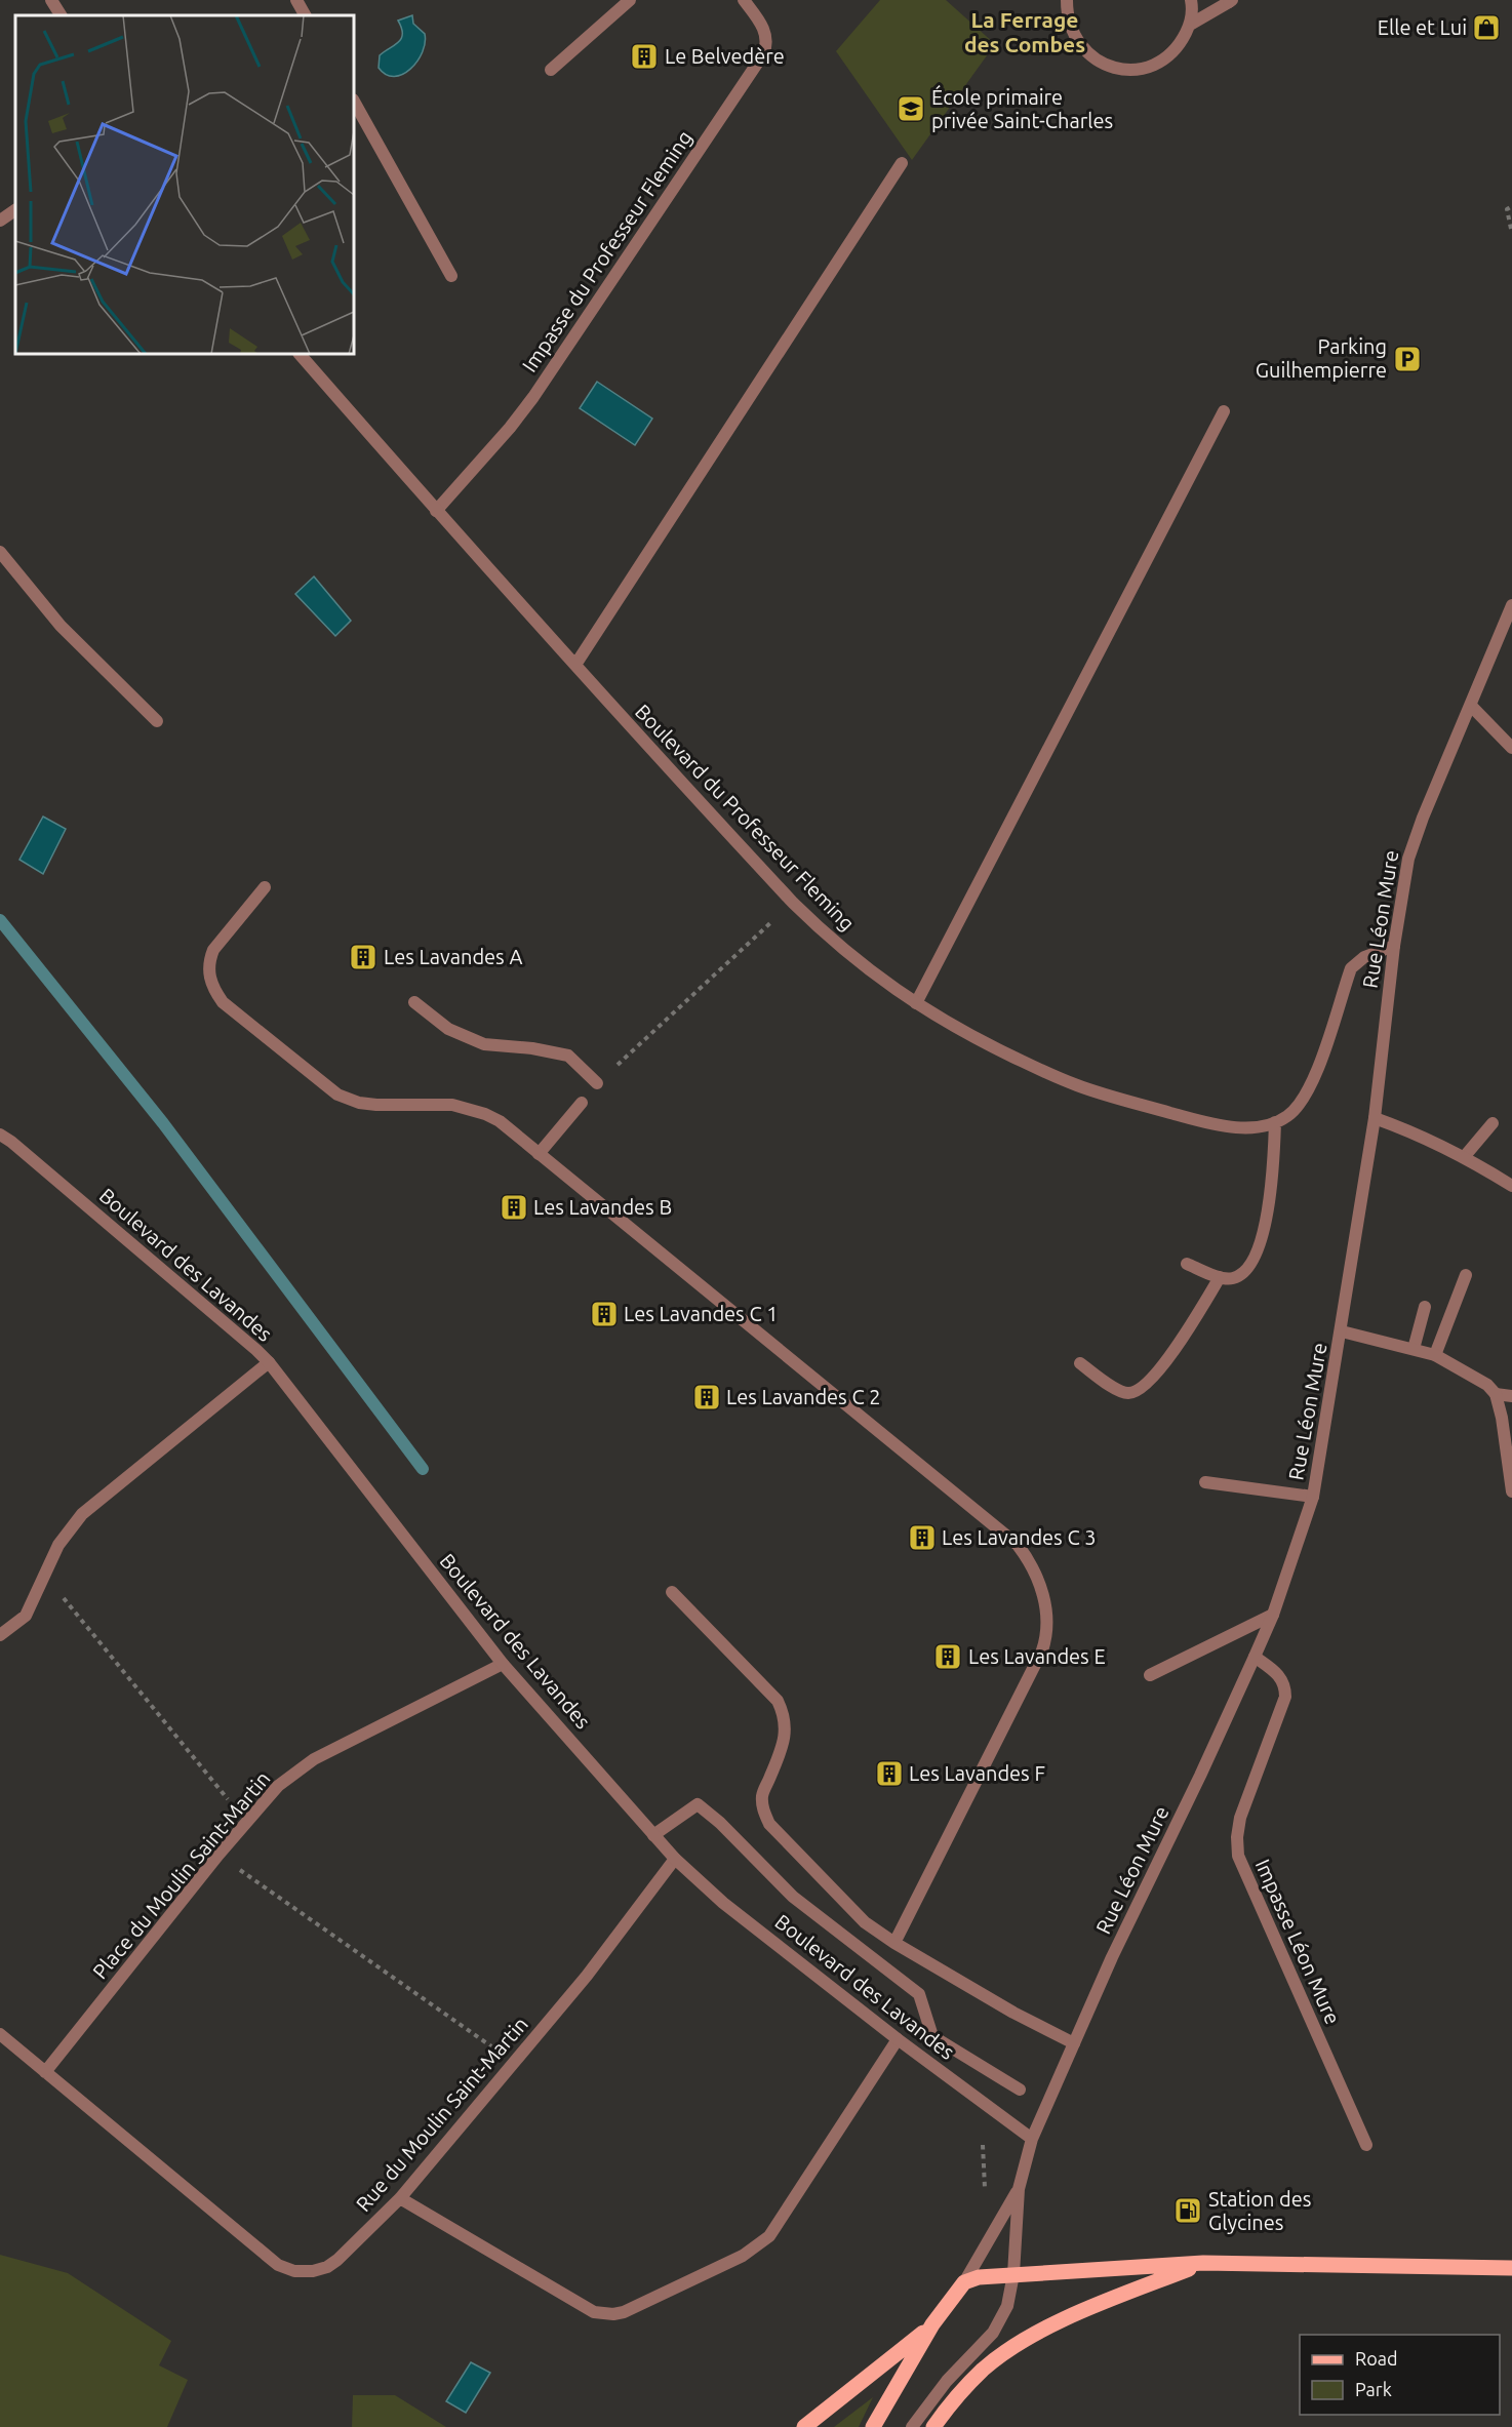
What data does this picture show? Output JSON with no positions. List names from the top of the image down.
{
  "streets": {
    "street": [
      "Impasse du Professeur Fleming",
      "Boulevard du Professeur Fleming",
      "Rue Léon Mure",
      "Boulevard des Lavandes",
      "Place du Moulin Saint-Martin",
      "Impasse Léon Mure",
      "Rue du Moulin Saint-Martin"
    ]
  },
  "crossings": [
    ["Impasse du Professeur Fleming", "Boulevard du Professeur Fleming"],
    ["Boulevard du Professeur Fleming", "Rue Léon Mure"],
    ["Rue Léon Mure", "Boulevard des Lavandes"],
    ["Rue Léon Mure", "Impasse Léon Mure"],
    ["Boulevard des Lavandes", "Place du Moulin Saint-Martin"],
    ["Boulevard des Lavandes", "Rue du Moulin Saint-Martin"],
    ["Place du Moulin Saint-Martin", "Rue du Moulin Saint-Martin"]
  ],
  "districts": ["La Ferrage des Combes"],
  "places": {
    "shop": ["Elle et Lui"],
    "building": [
      "Le Belvedère",
      "Les Lavandes A",
      "Les Lavandes B",
      "Les Lavandes C 1",
      "Les Lavandes C 2",
      "Les Lavandes C 3",
      "Les Lavandes E",
      "Les Lavandes F"
    ],
    "school or university": ["École primaire privée Saint-Charles"],
    "parking": ["Parking Guilhempierre"],
    "fuel station": ["Station des Glycines"]
  },
  "legend": ["Road", "Park"]
}
